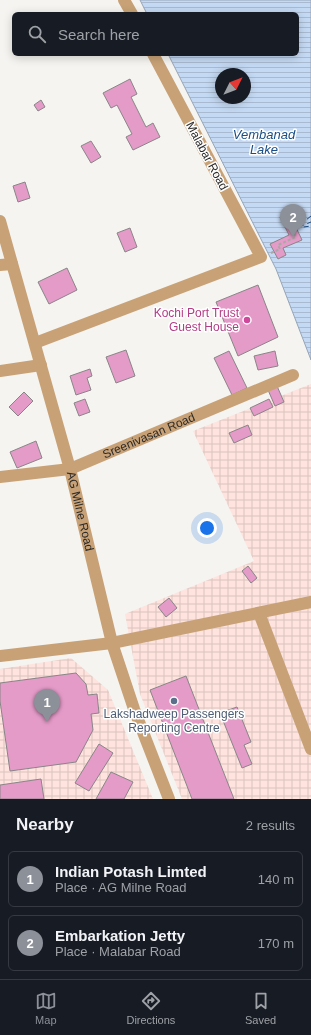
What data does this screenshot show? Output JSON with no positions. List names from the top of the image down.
{
  "streets": {
    "street": ["Malabar Road", "Sreenivasan Road", "AG Milne Road"]
  },
  "crossings": [
    ["Sreenivasan Road", "AG Milne Road"]
  ],
  "water": ["Vembanad Lake"],
  "places": ["Kochi Port Trust Guest House", "Lakshadweep Passengers Reporting Centre"],
  "north": "top right",
  "page": {
    "search": "Search here",
    "pins": ["2", "1"],
    "heading": ["Nearby", "2 results"],
    "list": [
      {
        "mark": "1",
        "name": "Indian Potash Limted",
        "note": "Place · AG Milne Road",
        "value": "140 m"
      },
      {
        "mark": "2",
        "name": "Embarkation Jetty",
        "note": "Place · Malabar Road",
        "value": "170 m"
      }
    ],
    "nav": ["Map", "Directions", "Saved"]
  }
}
